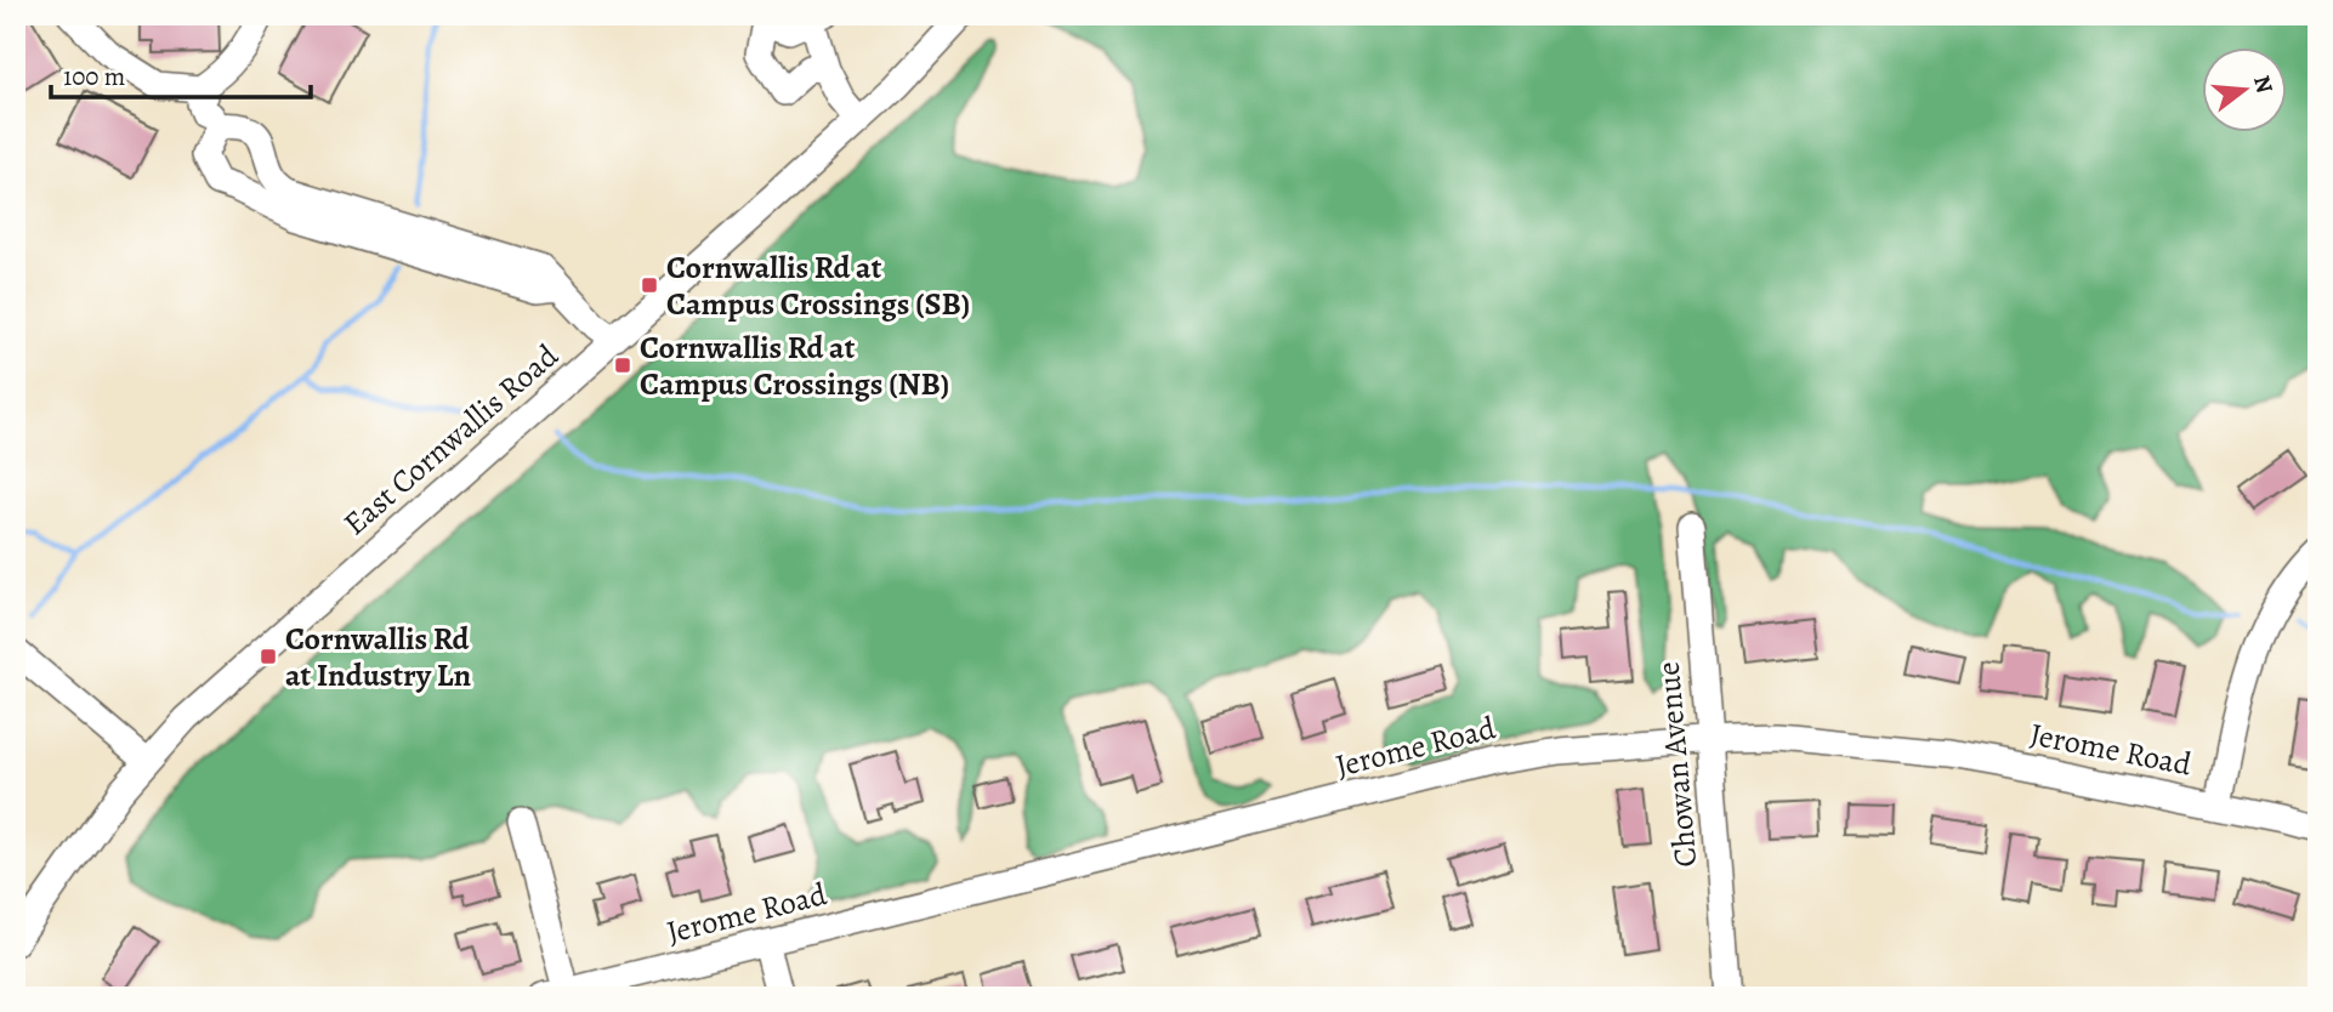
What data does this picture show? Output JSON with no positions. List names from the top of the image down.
{
  "streets": {
    "street": ["East Cornwallis Road", "Jerome Road", "Chowan Avenue"]
  },
  "crossings": [
    ["Jerome Road", "Chowan Avenue"]
  ],
  "places": {
    "transit": ["Cornwallis Rd at Campus Crossings (SB)", "Cornwallis Rd at Campus Crossings (NB)", "Cornwallis Rd at Industry Ln"]
  },
  "scale_bar": "100 m",
  "north": "right"
}
